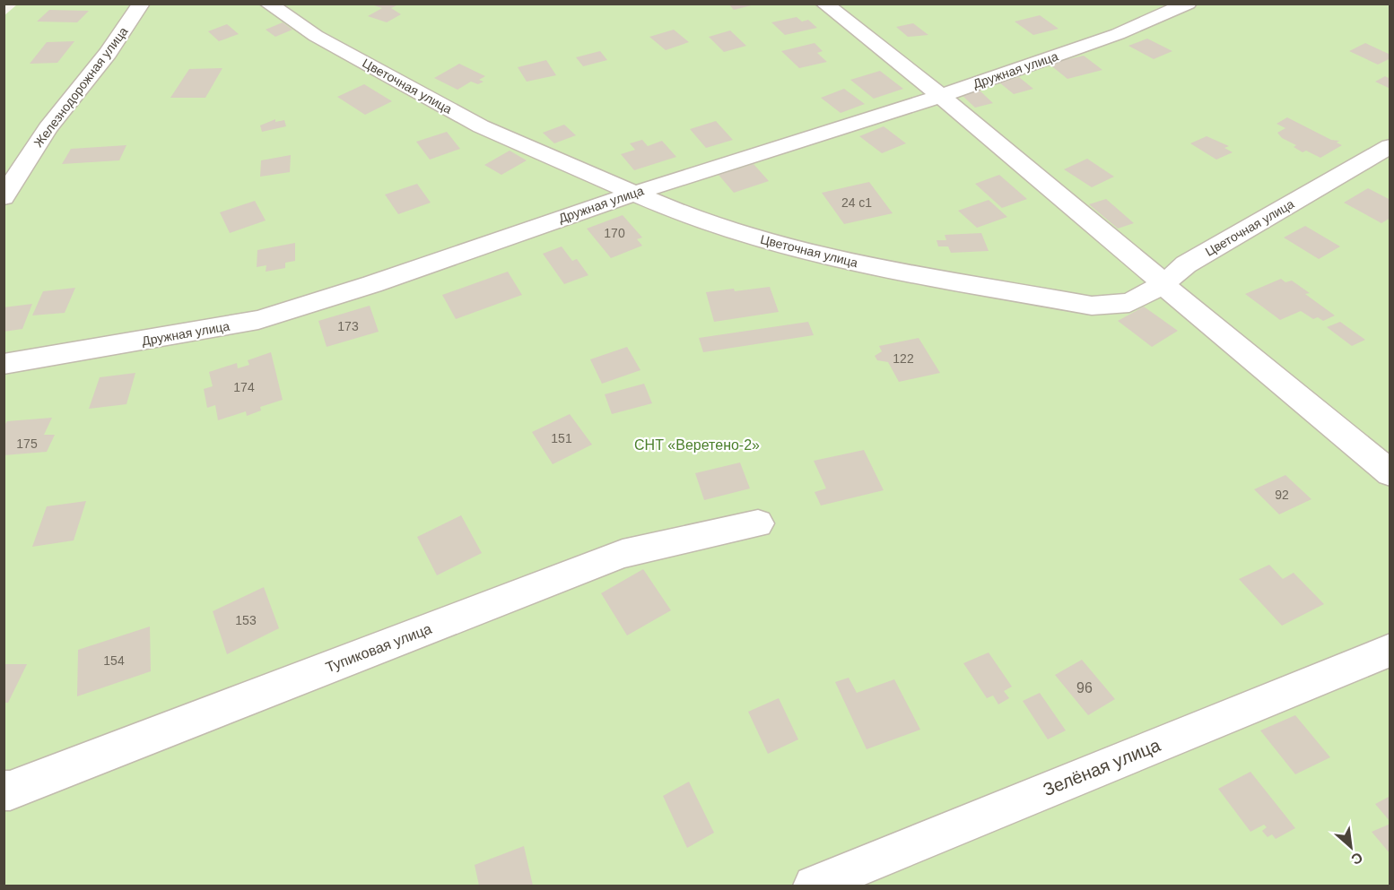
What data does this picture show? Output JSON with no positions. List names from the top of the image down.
{
  "streets": {
    "street": [
      "Дружная улица",
      "Цветочная улица",
      "Железнодорожная улица",
      "Тупиковая улица",
      "Зелёная улица"
    ]
  },
  "crossings": [
    ["Дружная улица", "Цветочная улица"]
  ],
  "parks": ["СНТ «Веретено-2»"],
  "house_numbers": [
    "24 с1",
    "170",
    "173",
    "122",
    "174",
    "151",
    "175",
    "92",
    "153",
    "154",
    "96"
  ],
  "north": "bottom right"
}
